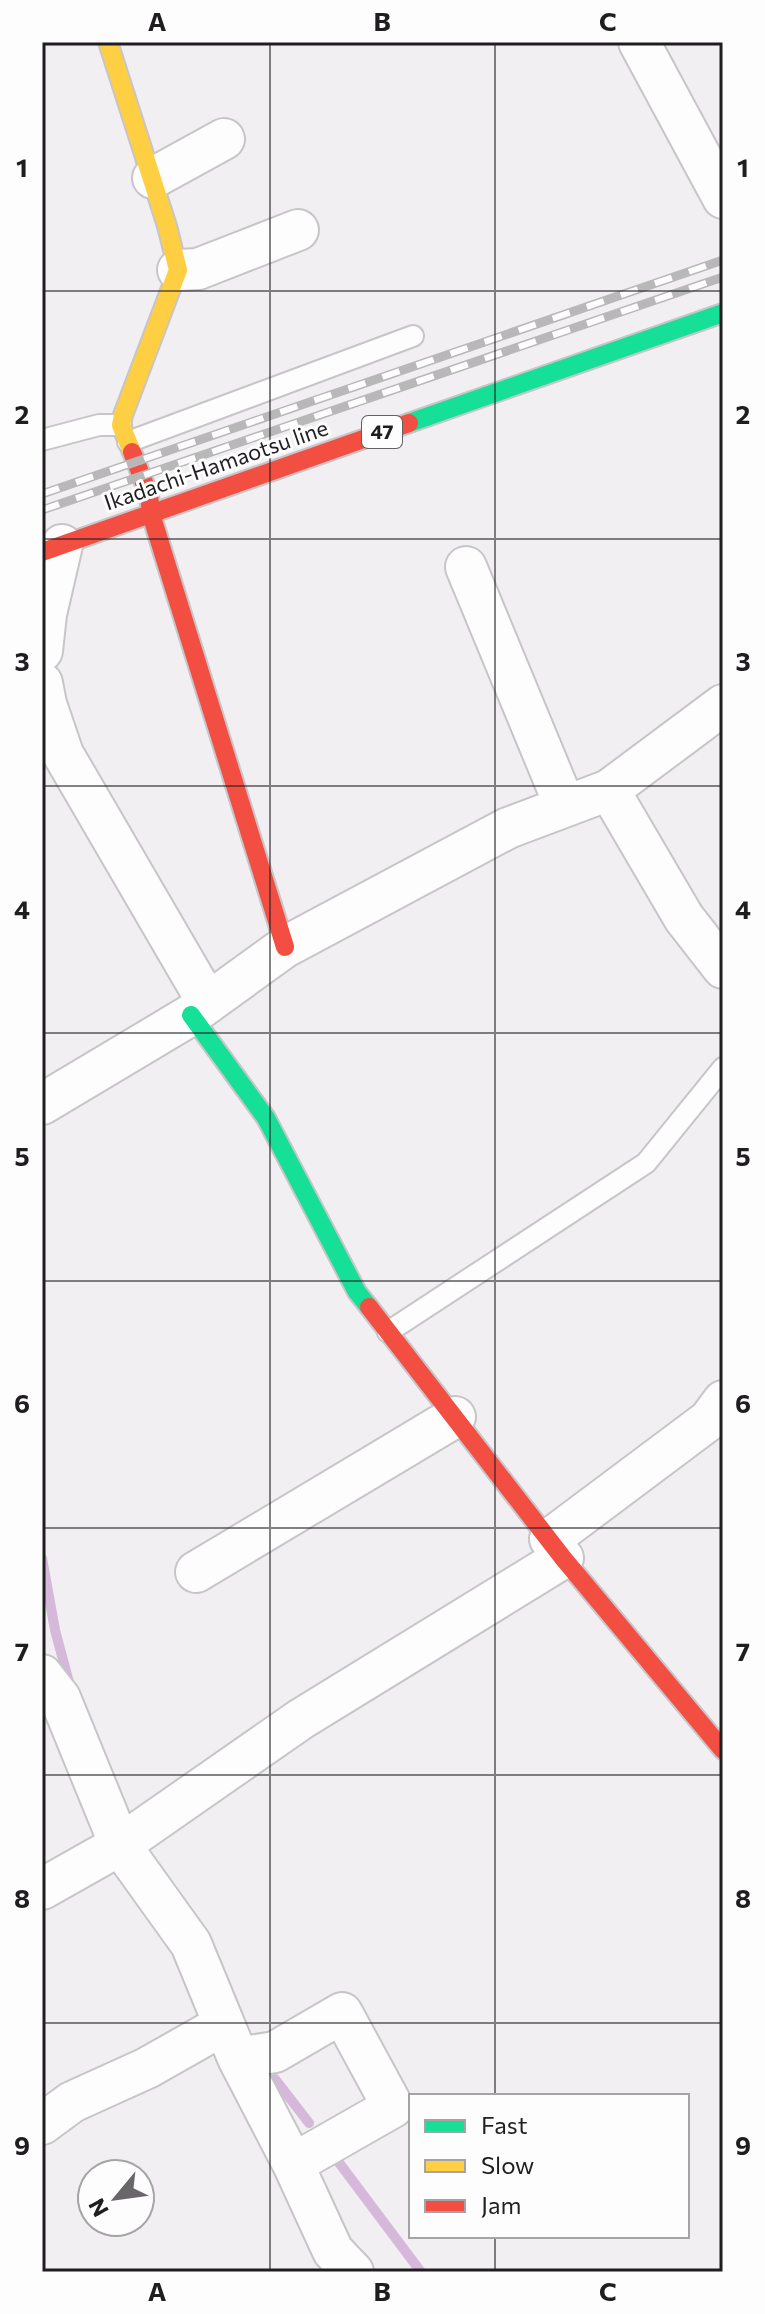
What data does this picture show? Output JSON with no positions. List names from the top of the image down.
{
  "streets": {
    "street": ["47", "Ikadachi-Hamaotsu line"]
  },
  "legend": ["Fast", "Slow", "Jam"],
  "north": "bottom left",
  "grid": {
    "columns": ["A", "B", "C"],
    "rows": [
      "1",
      "2",
      "3",
      "4",
      "5",
      "6",
      "7",
      "8",
      "9"
    ]
  }
}
